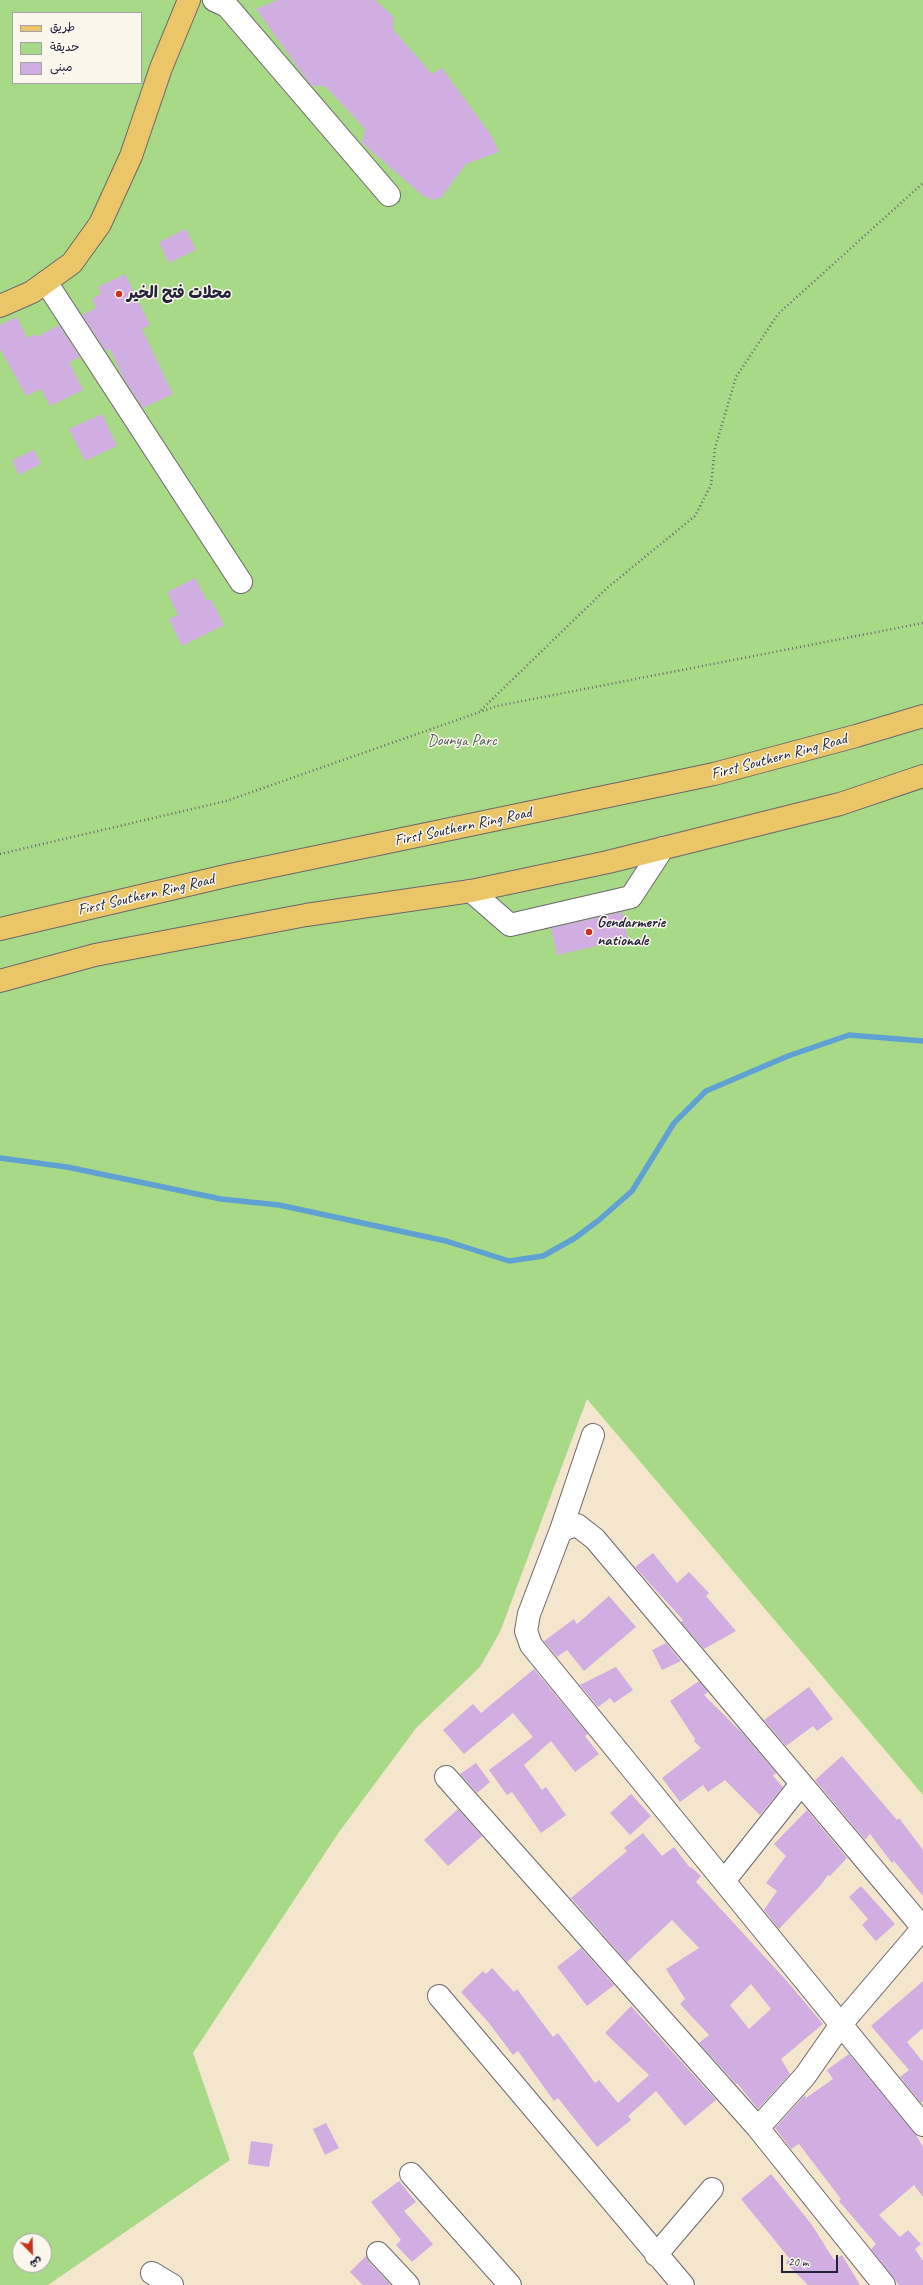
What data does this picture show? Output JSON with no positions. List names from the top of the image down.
{
  "streets": {
    "main road": ["First Southern Ring Road"]
  },
  "parks": ["Dounya Parc"],
  "places": ["محلات فتح الخير", "Gendarmerie nationale"],
  "legend": ["طريق", "حديقة", "مبنى"],
  "scale_bar": "20 m",
  "north": "bottom right"
}
